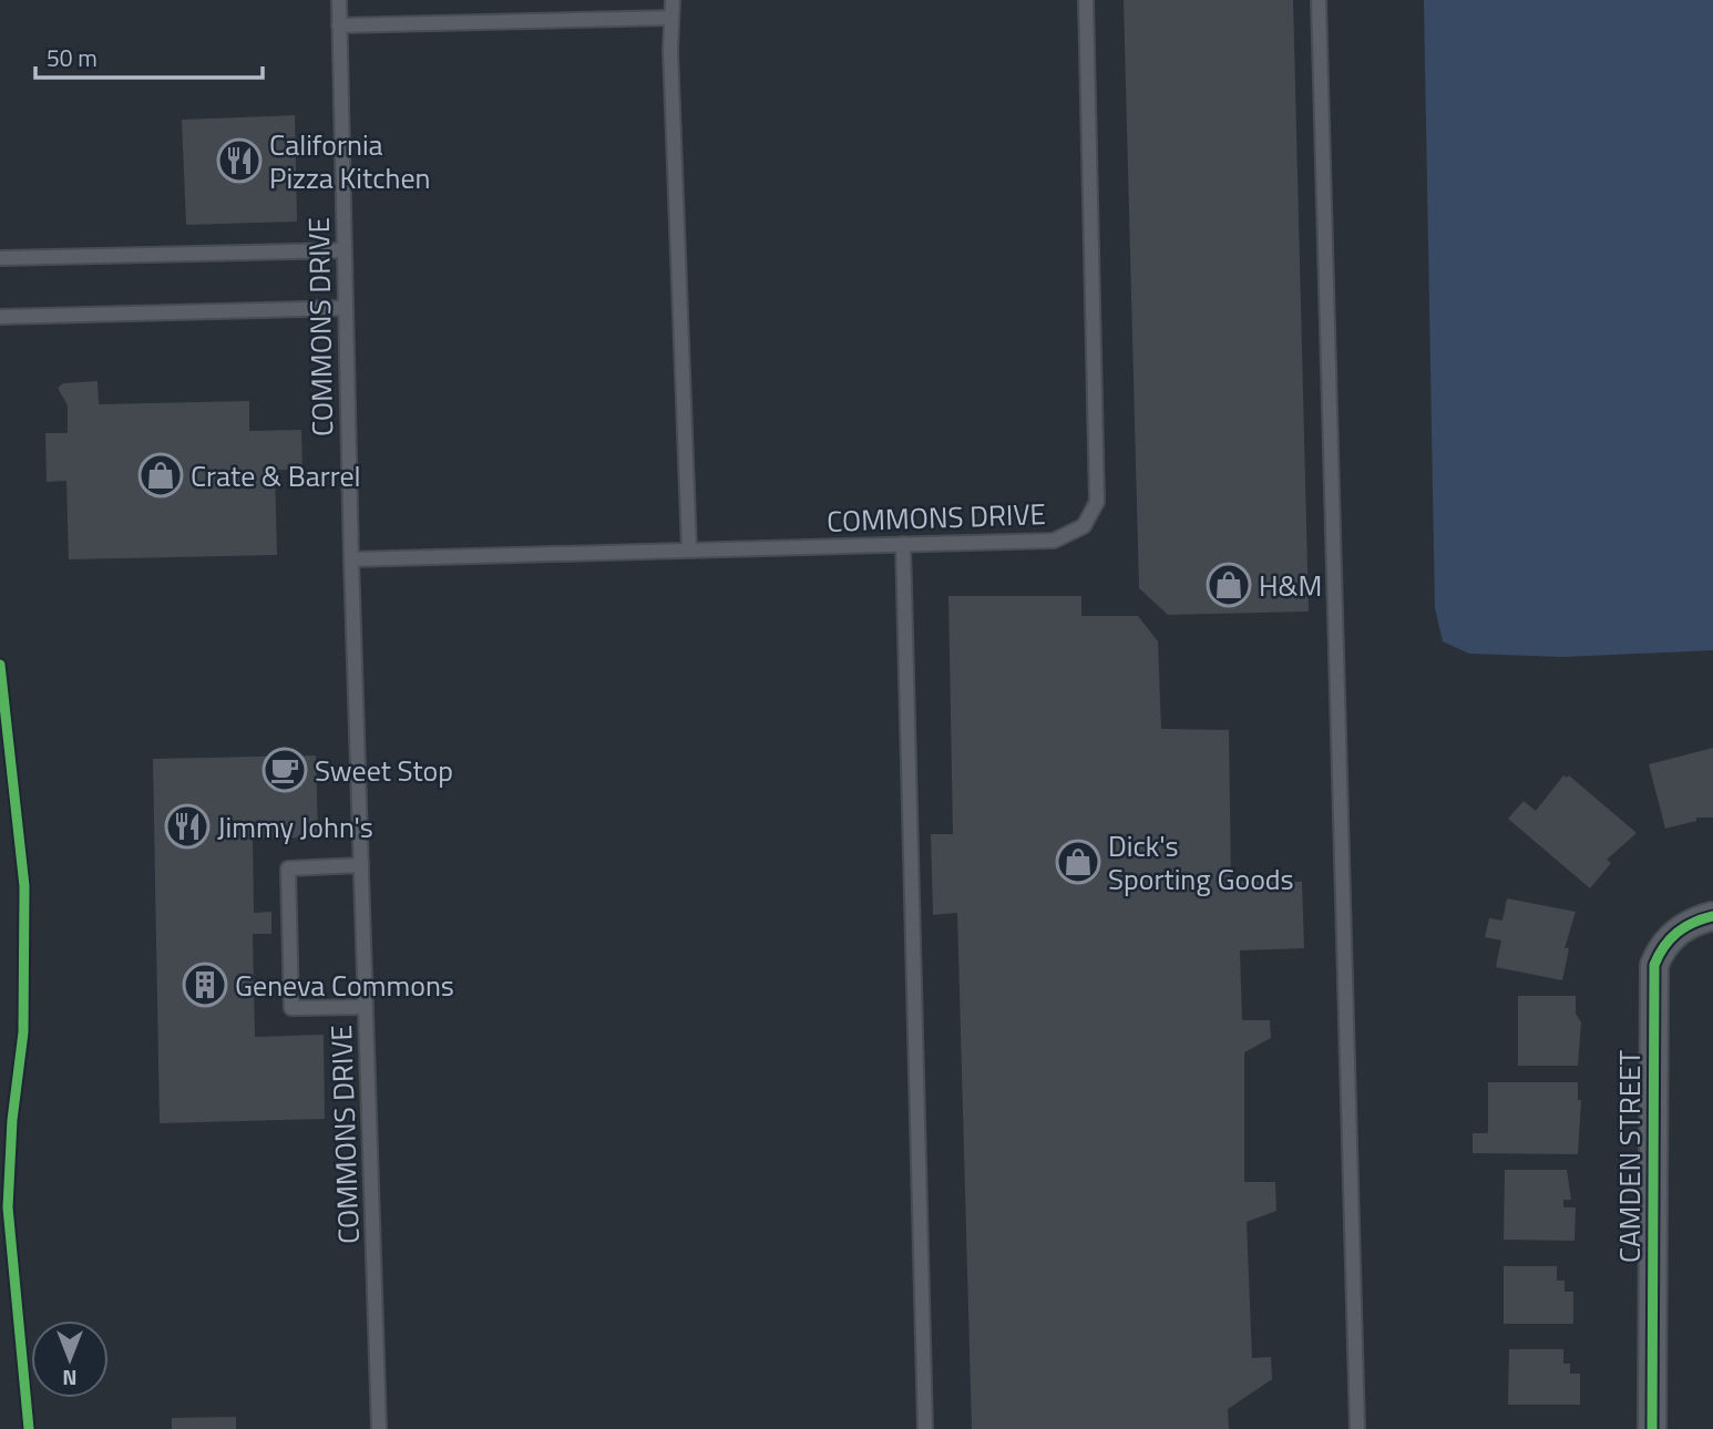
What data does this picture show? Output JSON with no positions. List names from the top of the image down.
{
  "streets": {
    "street": ["CAMDEN STREET"],
    "lane": ["COMMONS DRIVE"]
  },
  "places": {
    "restaurant": ["California Pizza Kitchen", "Jimmy John's"],
    "shop": ["Crate & Barrel", "H&M", "Dick's Sporting Goods"],
    "cafe": ["Sweet Stop"],
    "building": ["Geneva Commons"]
  },
  "scale_bar": "50 m",
  "north": "bottom"
}
